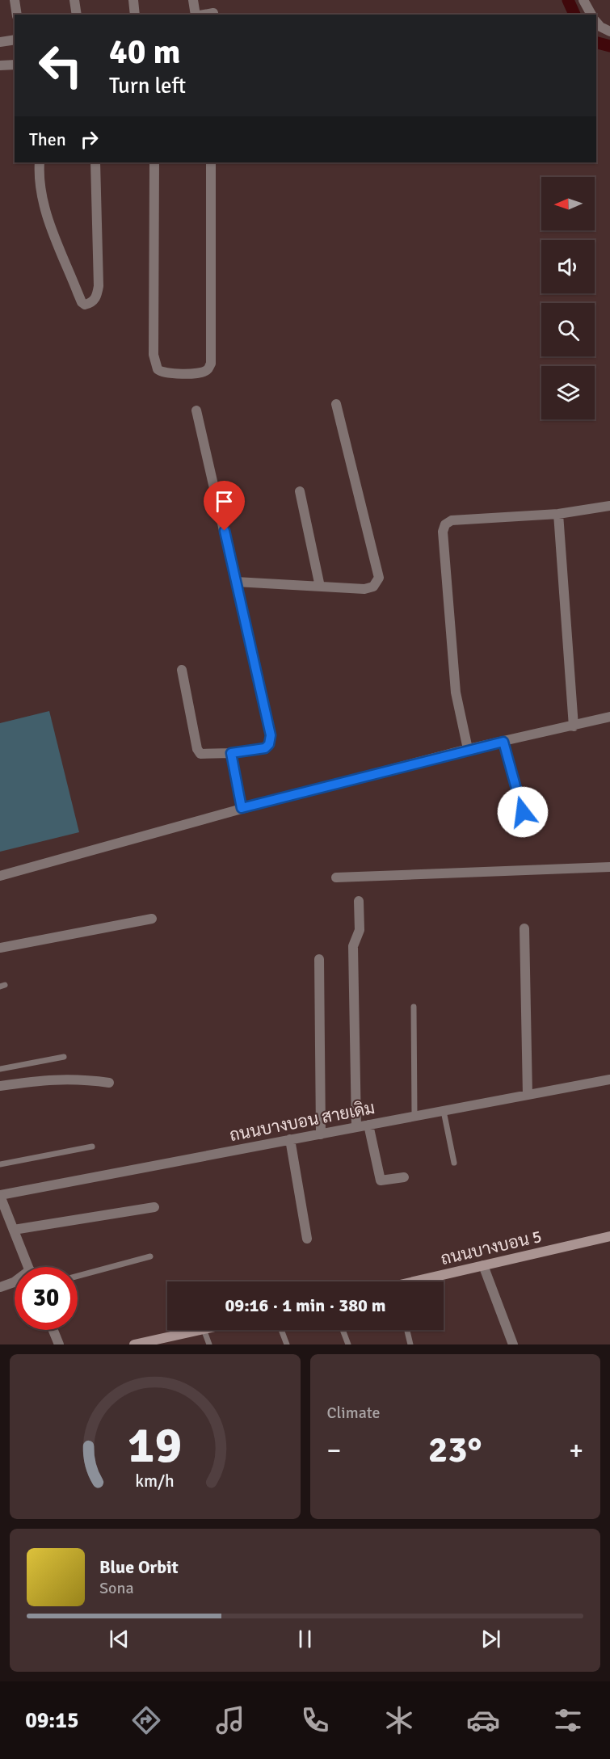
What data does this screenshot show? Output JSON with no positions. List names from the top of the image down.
{
  "streets": {
    "main road": ["ถนนบางบอน 5"],
    "street": ["ถนนบางบอน สายเดิม"]
  },
  "north": "left",
  "page": {
    "turn": ["40 m", "Turn left"],
    "then": "Then",
    "limit": "30",
    "trip": "09:16 · 1 min · 380 m",
    "tile": "Climate",
    "heat": ["−", "23°", "+"],
    "song": ["Blue Orbit", "Sona"],
    "tabs": "09:15",
    "gauge": ["19", "km/h"]
  }
}
